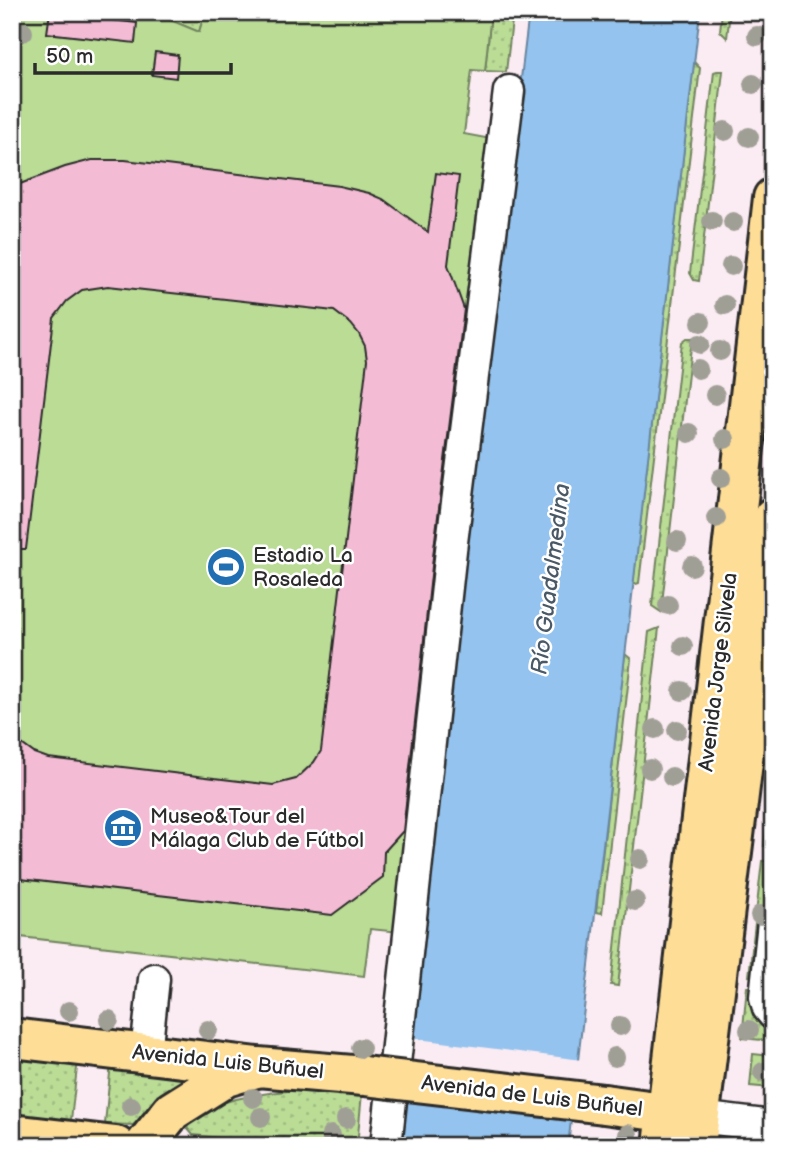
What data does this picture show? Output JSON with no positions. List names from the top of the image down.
{
  "streets": {
    "main road": ["Avenida Jorge Silvela", "Avenida Luis Buñuel", "Avenida de Luis Buñuel"]
  },
  "crossings": [
    ["Avenida Jorge Silvela", "Avenida de Luis Buñuel"],
    ["Avenida Luis Buñuel", "Avenida de Luis Buñuel"]
  ],
  "water": ["Río Guadalmedina"],
  "places": {
    "sports": ["Estadio La Rosaleda"],
    "museum": ["Museo&Tour del Málaga Club de Fútbol"]
  },
  "scale_bar": "50 m"
}
